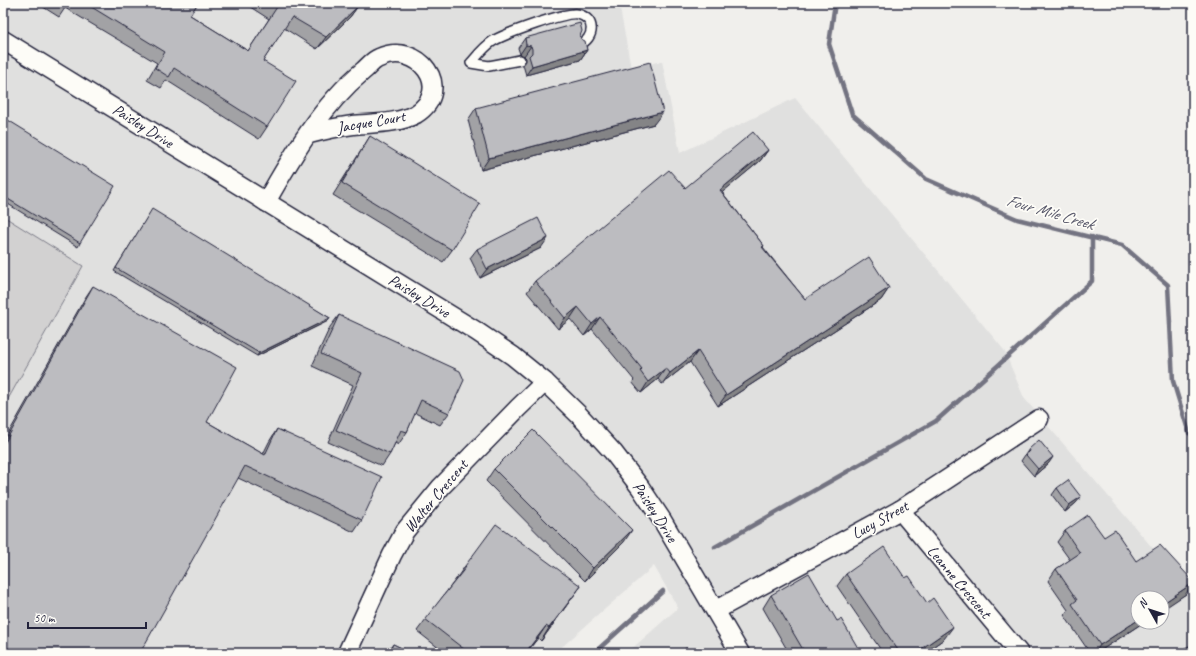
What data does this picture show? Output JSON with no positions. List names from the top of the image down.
{
  "streets": {
    "street": [
      "Jacque Court",
      "Paisley Drive",
      "Walter Crescent",
      "Lucy Street",
      "Leanne Crescent"
    ]
  },
  "crossings": [
    ["Jacque Court", "Paisley Drive"],
    ["Paisley Drive", "Walter Crescent"],
    ["Paisley Drive", "Lucy Street"],
    ["Lucy Street", "Leanne Crescent"]
  ],
  "water": ["Four Mile Creek"],
  "scale_bar": "50 m",
  "north": "top left"
}
